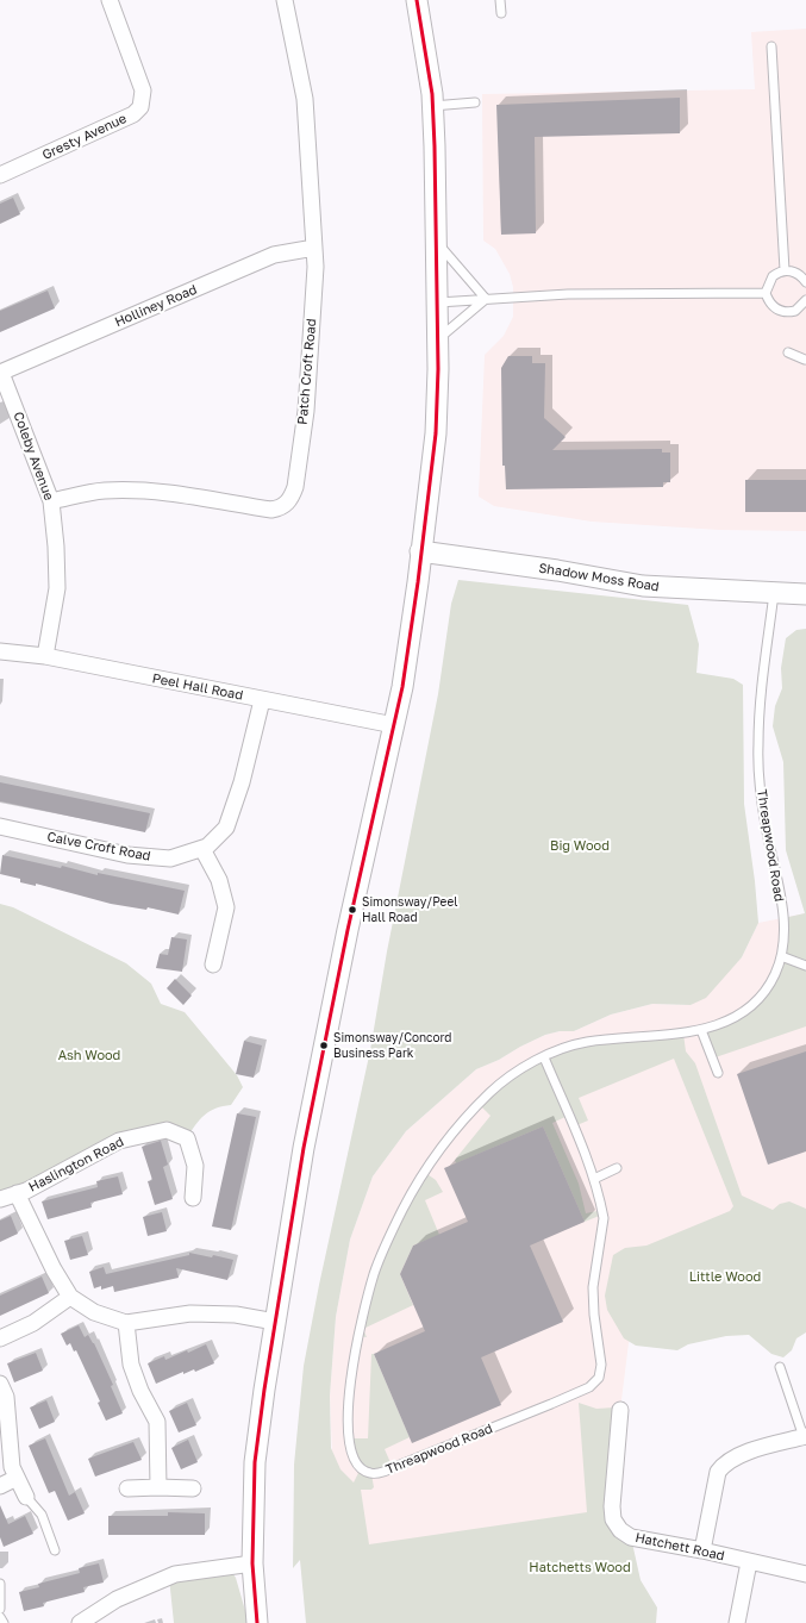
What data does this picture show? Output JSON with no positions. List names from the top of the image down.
{
  "streets": {
    "street": [
      "Gresty Avenue",
      "Holliney Road",
      "Patch Croft Road",
      "Coleby Avenue",
      "Shadow Moss Road",
      "Peel Hall Road",
      "Calve Croft Road",
      "Haslington Road",
      "Hatchett Road"
    ],
    "lane": ["Threapwood Road"]
  },
  "crossings": [
    ["Holliney Road", "Patch Croft Road"],
    ["Holliney Road", "Coleby Avenue"],
    ["Patch Croft Road", "Coleby Avenue"],
    ["Coleby Avenue", "Peel Hall Road"],
    ["Shadow Moss Road", "Threapwood Road"],
    ["Peel Hall Road", "Calve Croft Road"]
  ],
  "parks": [
    "Big Wood",
    "Ash Wood",
    "Little Wood",
    "Hatchetts Wood"
  ],
  "places": ["Simonsway/Peel Hall Road", "Simonsway/Concord Business Park"]
}
